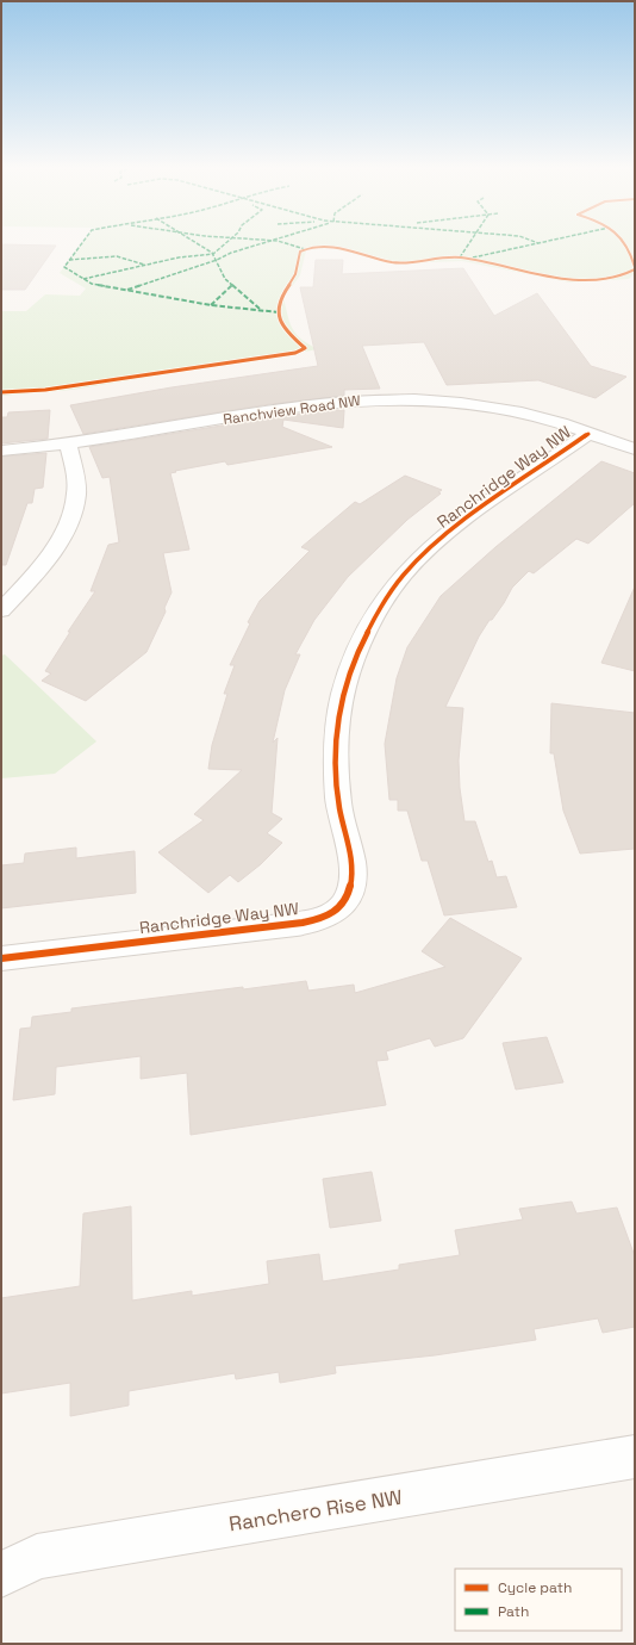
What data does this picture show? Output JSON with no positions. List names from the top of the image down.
{
  "streets": {
    "street": ["Ranchview Road NW", "Ranchridge Way NW", "Ranchero Rise NW"]
  },
  "crossings": [
    ["Ranchview Road NW", "Ranchridge Way NW"]
  ],
  "legend": ["Cycle path", "Path"]
}
